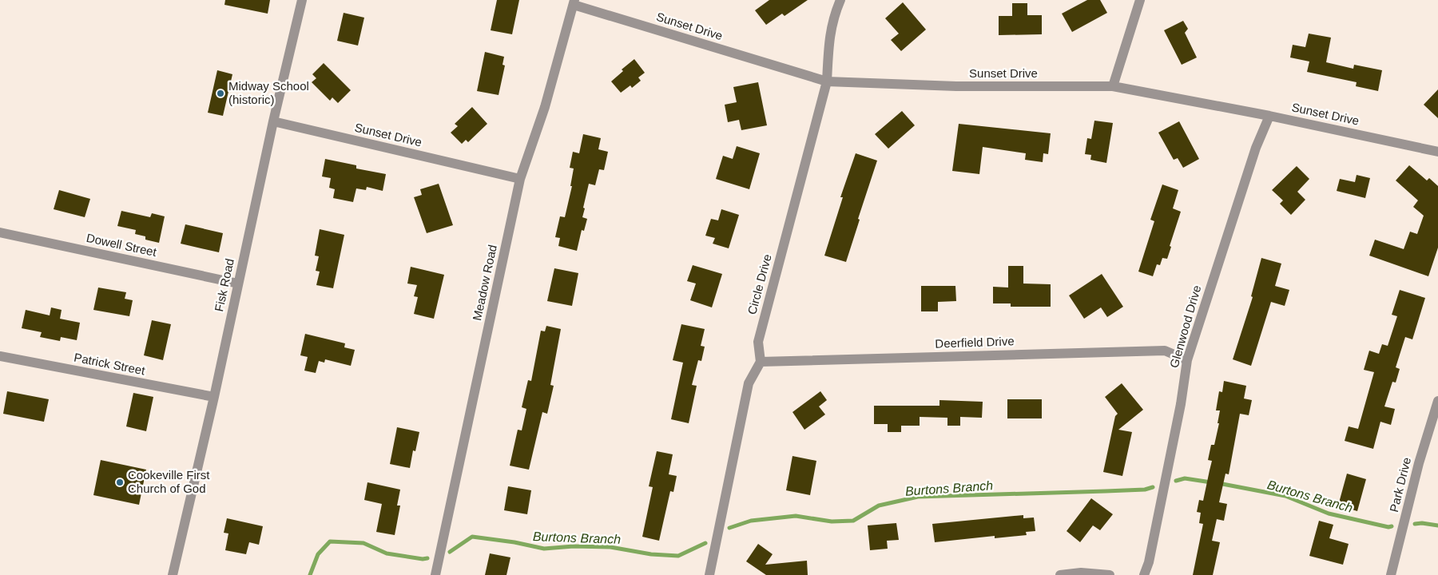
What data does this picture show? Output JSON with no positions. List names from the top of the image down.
{
  "streets": {
    "street": [
      "Sunset Drive",
      "Dowell Street",
      "Meadow Road",
      "Circle Drive",
      "Fisk Road",
      "Glenwood Drive",
      "Deerfield Drive",
      "Patrick Street",
      "Park Drive"
    ]
  },
  "crossings": [
    ["Sunset Drive", "Meadow Road"],
    ["Sunset Drive", "Circle Drive"],
    ["Sunset Drive", "Fisk Road"],
    ["Sunset Drive", "Glenwood Drive"],
    ["Dowell Street", "Fisk Road"],
    ["Circle Drive", "Deerfield Drive"],
    ["Fisk Road", "Patrick Street"],
    ["Glenwood Drive", "Deerfield Drive"]
  ],
  "water": ["Burtons Branch"],
  "places": ["Midway School (historic)", "Cookeville First Church of God"]
}
